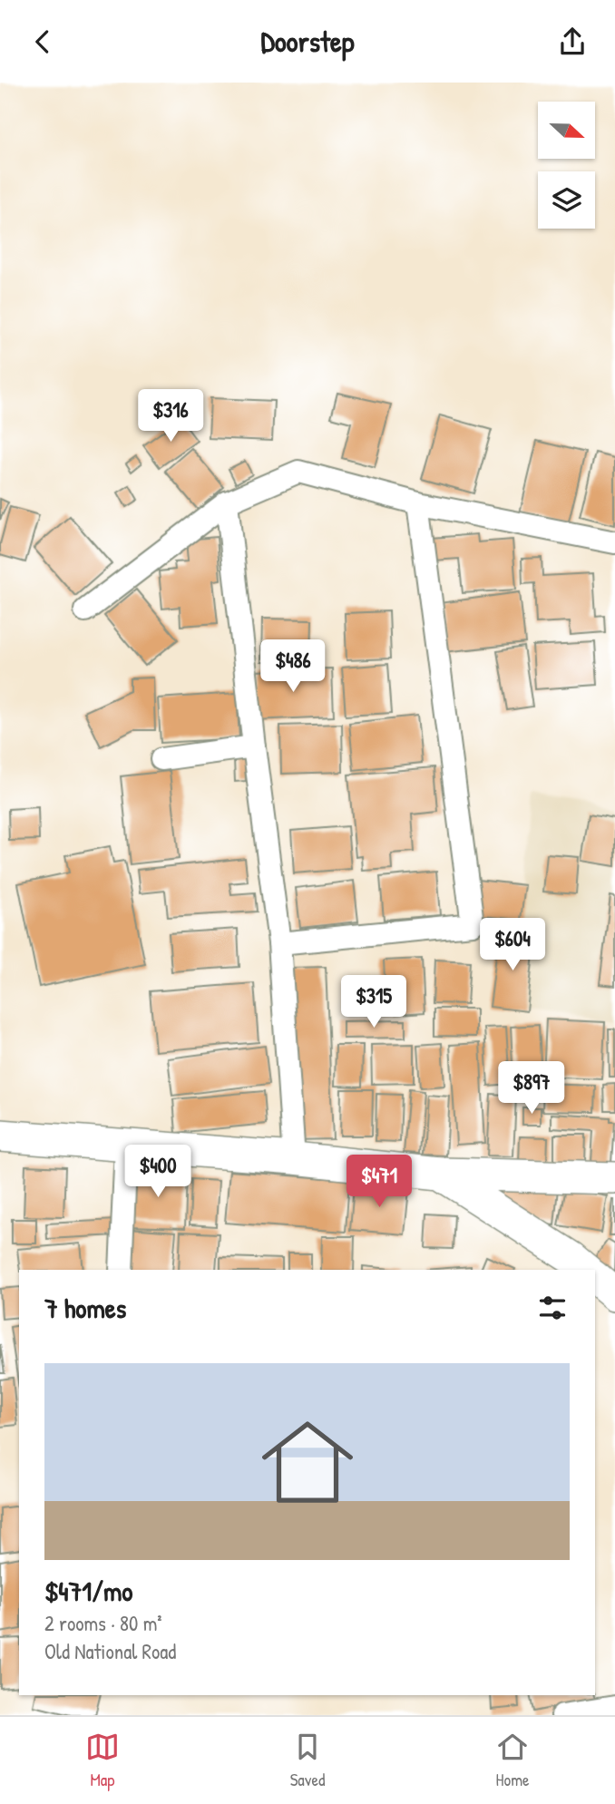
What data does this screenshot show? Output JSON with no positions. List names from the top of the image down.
{
  "north": "right",
  "page": {
    "header": "Doorstep",
    "price": [
      "$316",
      "$486",
      "$604",
      "$315",
      "$897",
      "$400",
      "$471"
    ],
    "heading": "7 homes",
    "list": [
      {
        "name": "$471/mo",
        "note": "2 rooms · 80 m² · Old National Road"
      }
    ],
    "tabs": ["Map", "Saved", "Home"]
  }
}
